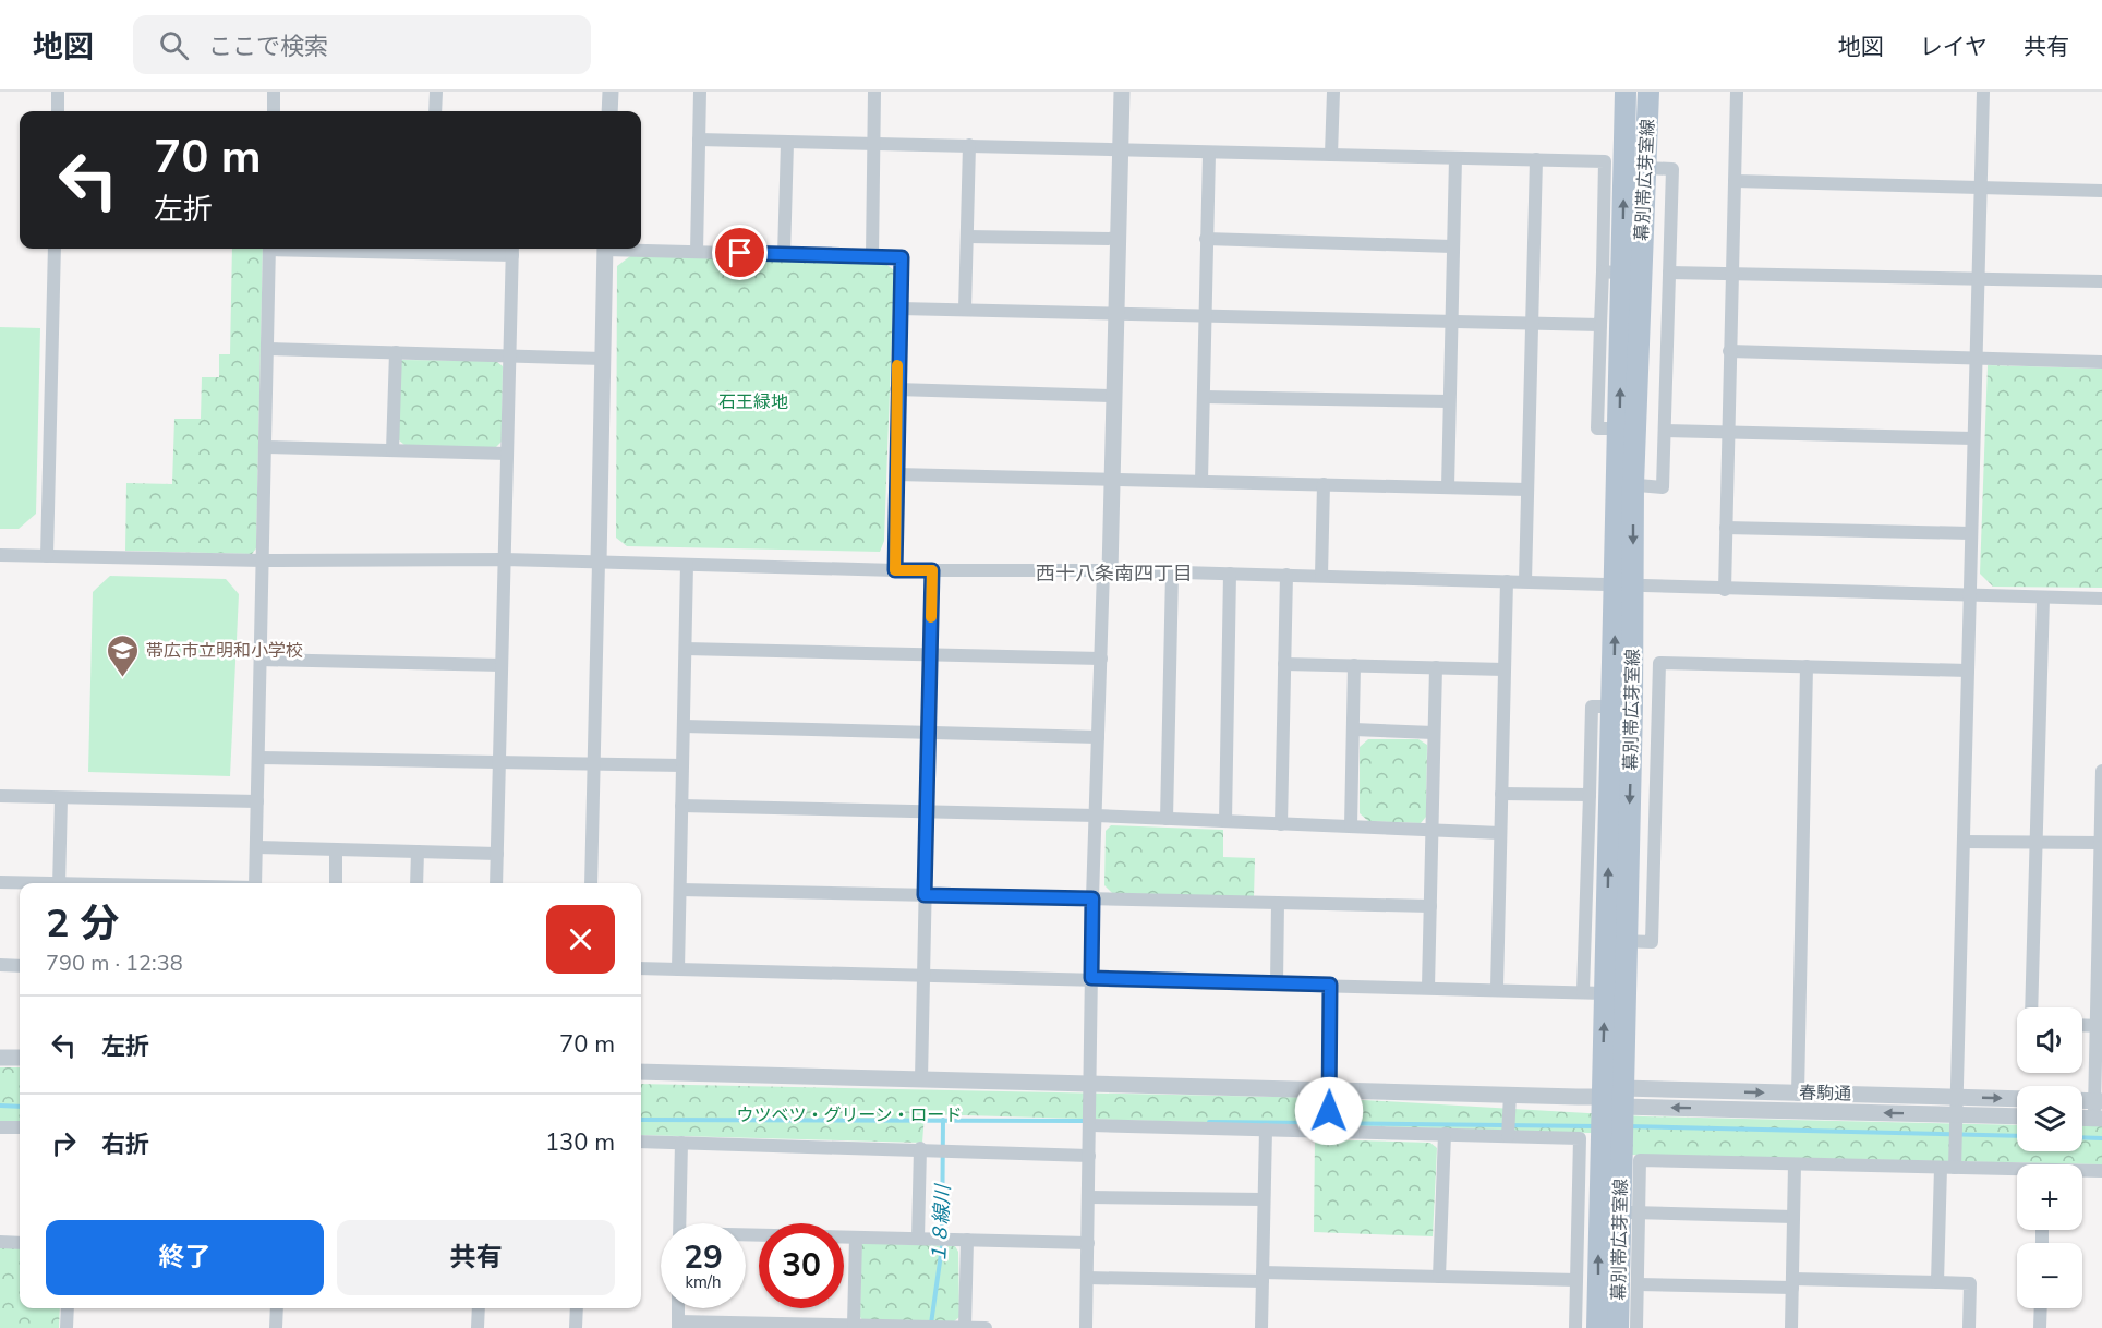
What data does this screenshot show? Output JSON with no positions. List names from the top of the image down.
{
  "streets": {
    "main road": ["幕別帯広芽室線"],
    "street": ["春駒通"]
  },
  "crossings": [
    ["幕別帯広芽室線", "春駒通"]
  ],
  "districts": ["西十八条南四丁目"],
  "water": ["１８線川"],
  "parks": ["石王緑地", "ウツベツ・グリーン・ロード"],
  "places": {
    "school or university": ["帯広市立明和小学校"]
  },
  "page": {
    "header": "地図",
    "search": "ここで検索",
    "nav": ["地図", "レイヤ", "共有"],
    "turn": ["70 m", "左折"],
    "heading": ["2 分", "790 m · 12:38"],
    "list": [
      {
        "name": "左折",
        "value": "70 m"
      },
      {
        "name": "右折",
        "value": "130 m"
      }
    ],
    "map_buttons": ["+", "−"],
    "buttons": ["終了", "共有"],
    "speed": "29 km/h",
    "limit": "30"
  }
}
